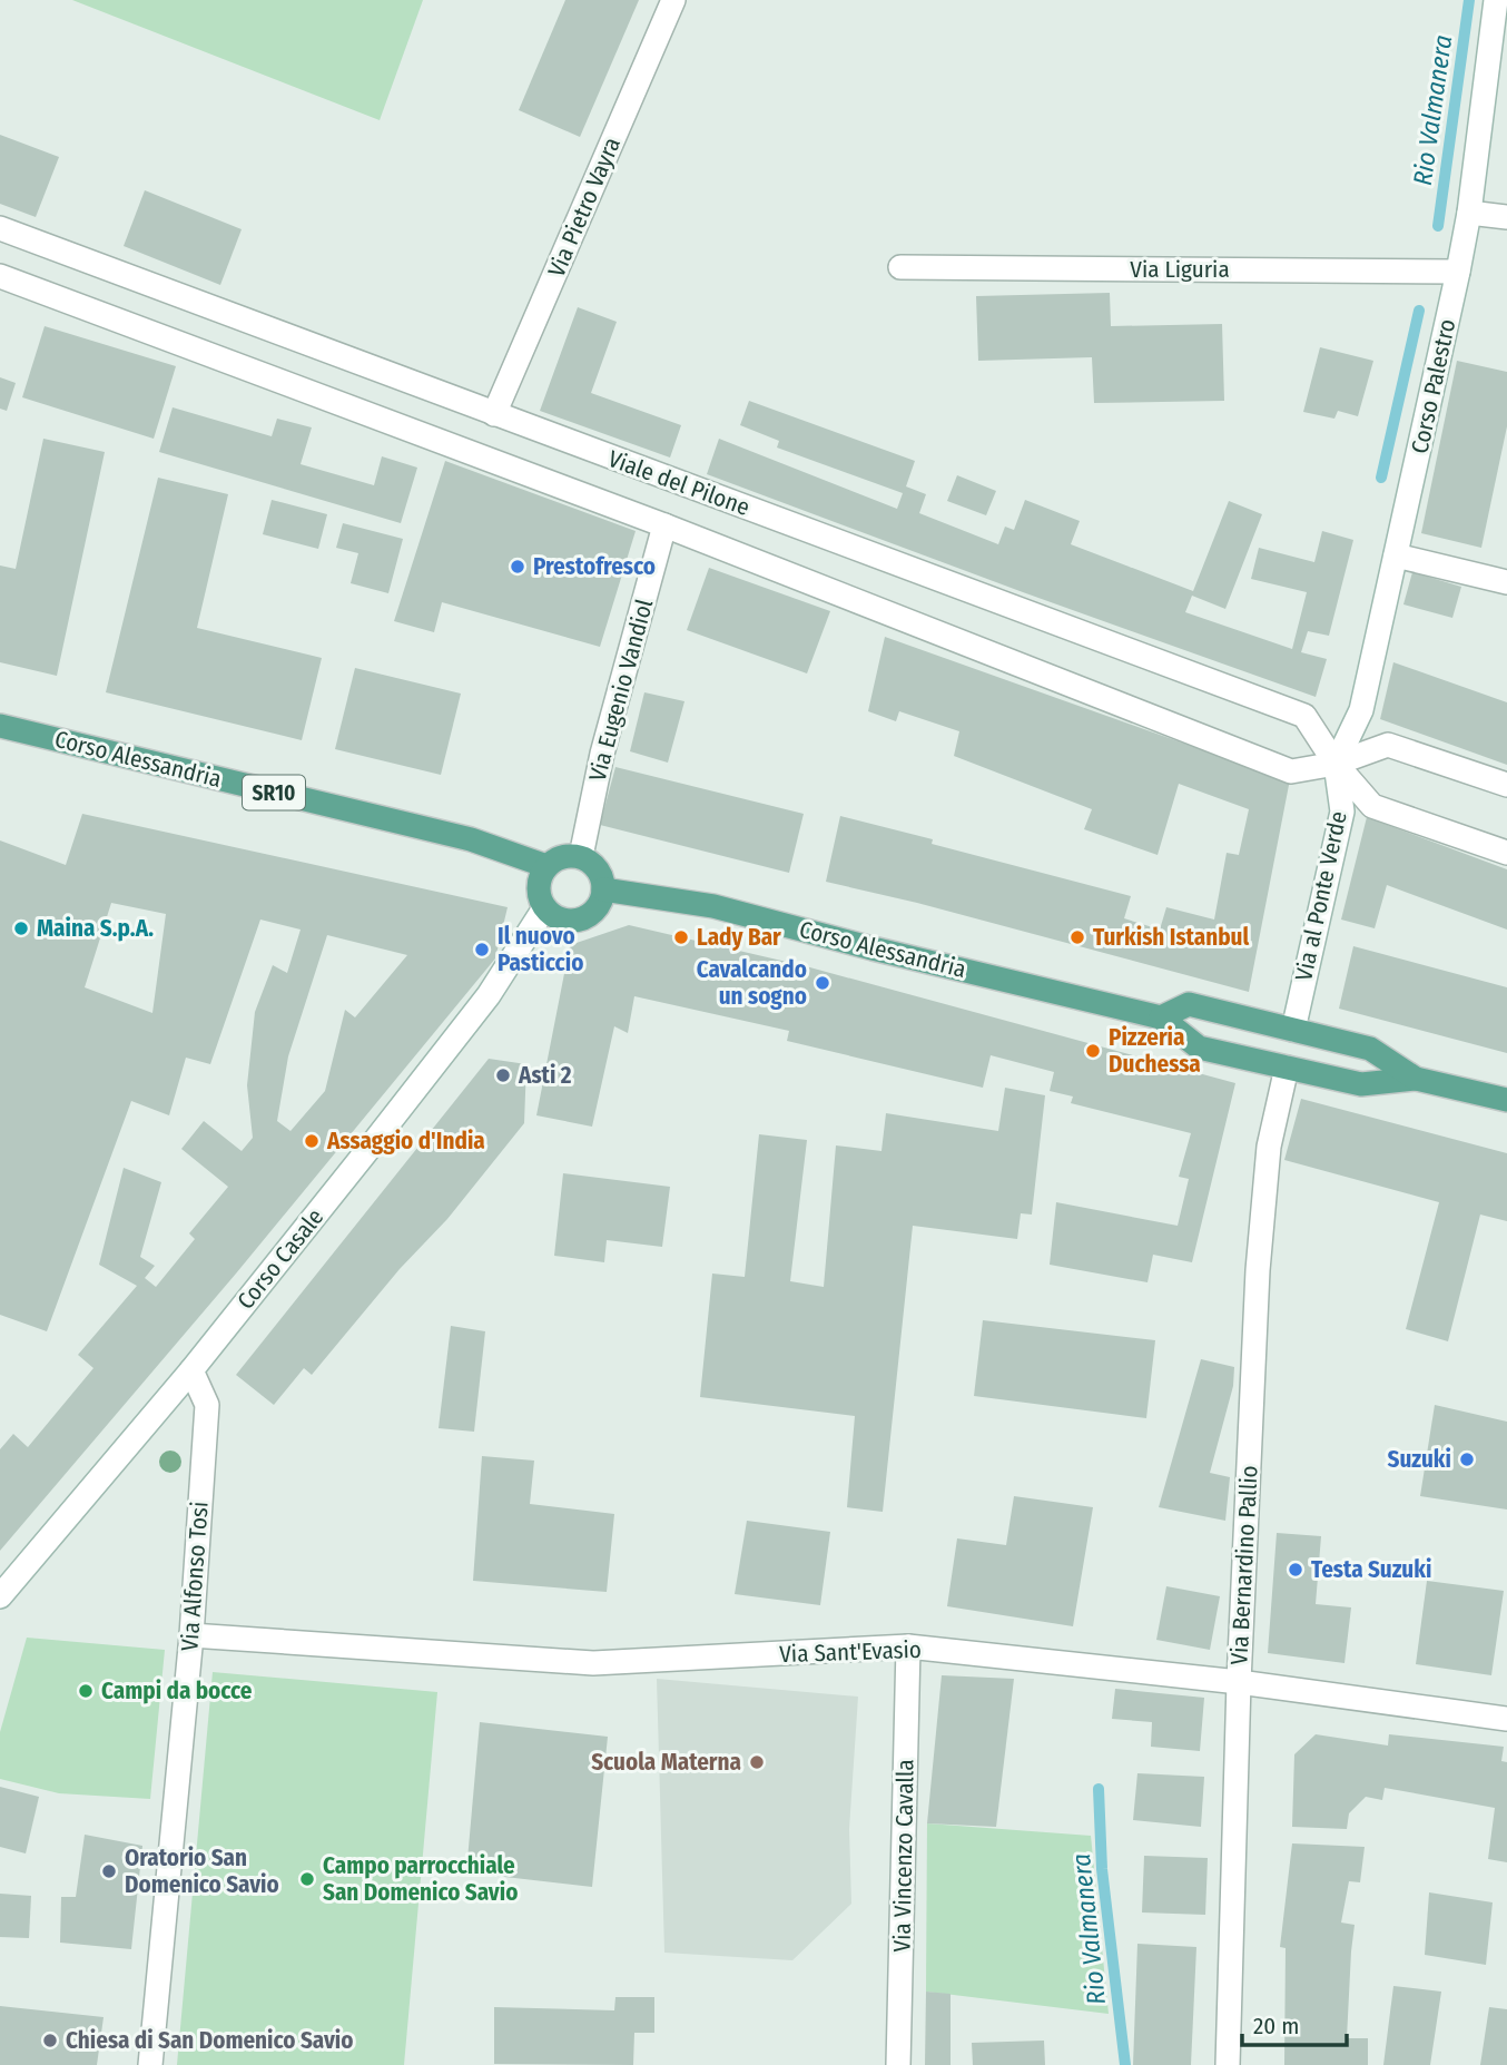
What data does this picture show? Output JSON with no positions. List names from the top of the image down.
{
  "streets": {
    "main road": ["Corso Alessandria", "SR10"],
    "street": [
      "Via Pietro Vayra",
      "Via Liguria",
      "Corso Palestro",
      "Viale del Pilone",
      "Via Eugenio Vandiol",
      "Via al Ponte Verde",
      "Corso Casale",
      "Via Bernardino Pallio",
      "Via Alfonso Tosi",
      "Via Sant'Evasio",
      "Via Vincenzo Cavalla"
    ]
  },
  "crossings": [
    ["Via Pietro Vayra", "Viale del Pilone"],
    ["Via Liguria", "Corso Palestro"],
    ["Corso Palestro", "Viale del Pilone"],
    ["Corso Palestro", "Via al Ponte Verde"],
    ["Viale del Pilone", "Via Eugenio Vandiol"],
    ["Viale del Pilone", "Via al Ponte Verde"],
    ["Via Eugenio Vandiol", "Corso Alessandria"],
    ["Via Eugenio Vandiol", "Corso Casale"],
    ["Corso Alessandria", "Via al Ponte Verde"],
    ["Corso Alessandria", "Corso Casale"],
    ["Corso Alessandria", "Via Bernardino Pallio"],
    ["Corso Casale", "Via Alfonso Tosi"],
    ["Via Bernardino Pallio", "Via Sant'Evasio"],
    ["Via Alfonso Tosi", "Via Sant'Evasio"],
    ["Via Sant'Evasio", "Via Vincenzo Cavalla"]
  ],
  "water": ["Rio Valmanera"],
  "places": [
    "Prestofresco",
    "Maina S.p.A.",
    "Lady Bar",
    "Turkish Istanbul",
    "Il nuovo Pasticcio",
    "Cavalcando un sogno",
    "Pizzeria Duchessa",
    "Asti 2",
    "Assaggio d'India",
    "Suzuki",
    "Testa Suzuki",
    "Campi da bocce",
    "Scuola Materna",
    "Oratorio San Domenico Savio",
    "Campo parrocchiale San Domenico Savio",
    "Chiesa di San Domenico Savio"
  ],
  "scale_bar": "20 m"
}
